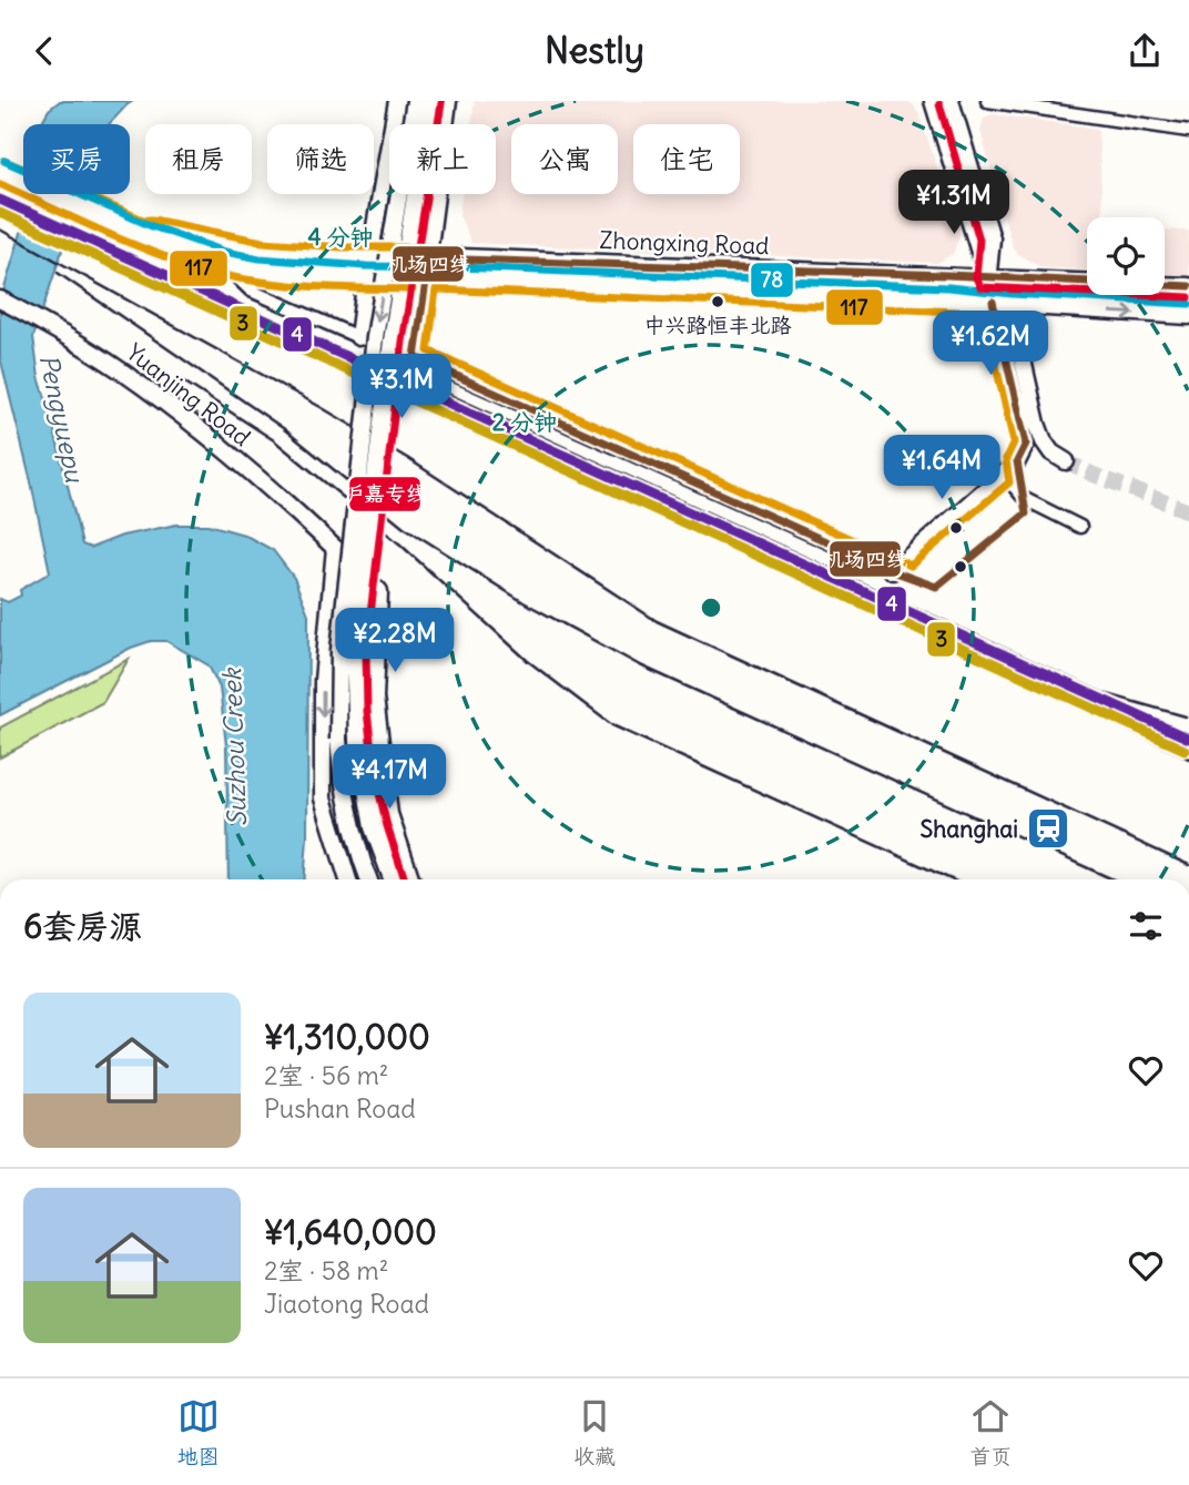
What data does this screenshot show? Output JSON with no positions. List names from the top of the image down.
{
  "streets": {
    "main road": ["Zhongxing Road", "Yuanjing Road"]
  },
  "water": ["Pengyuepu", "Suzhou Creek"],
  "places": {
    "other": ["中兴路恒丰北路"],
    "station": ["Shanghai"]
  },
  "lines": [
    "transit line 沪嘉专线",
    "transit line 117",
    "transit line 78",
    "metro line 4",
    "transit line 3",
    "transit line 机场四线"
  ],
  "page": {
    "header": "Nestly",
    "chip": [
      "买房",
      "租房",
      "筛选",
      "新上",
      "公寓",
      "住宅"
    ],
    "price": [
      "¥1.31M",
      "¥1.62M",
      "¥3.1M",
      "¥1.64M",
      "¥2.28M",
      "¥4.17M"
    ],
    "heading": "6套房源",
    "list": [
      {
        "name": "¥1,310,000",
        "note": "2室 · 56 m² · Pushan Road"
      },
      {
        "name": "¥1,640,000",
        "note": "2室 · 58 m² · Jiaotong Road"
      }
    ],
    "tabs": ["地图", "收藏", "首页"]
  },
  "rings": ["4 分钟", "2 分钟"]
}
